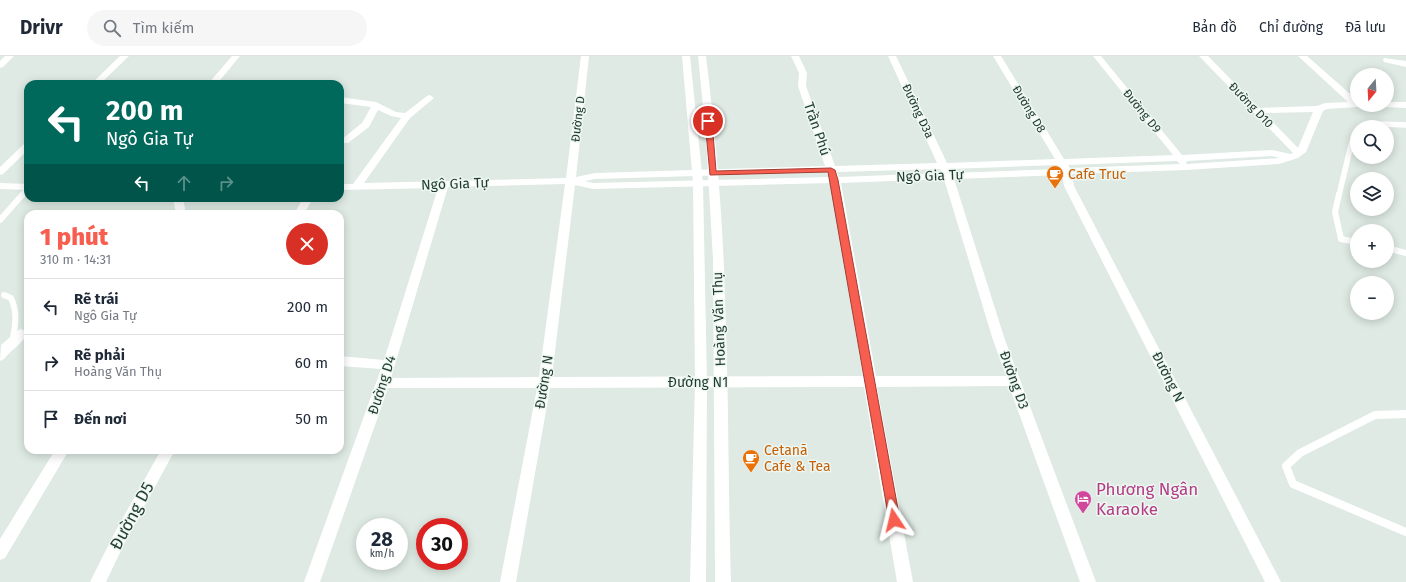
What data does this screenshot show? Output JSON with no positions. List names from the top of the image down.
{
  "streets": {
    "street": [
      "Đường D10",
      "Đường D8",
      "Đường D3a",
      "Đường D9",
      "Đường D",
      "Trần Phú",
      "Ngô Gia Tự",
      "Hoàng Văn Thụ",
      "Đường N",
      "Đường D3",
      "Đường N1",
      "Đường D4",
      "Đường D5"
    ]
  },
  "crossings": [
    ["Đường D10", "Ngô Gia Tự"],
    ["Đường D8", "Ngô Gia Tự"],
    ["Đường D8", "Đường N"],
    ["Đường D3a", "Ngô Gia Tự"],
    ["Đường D3a", "Đường D3"],
    ["Đường D9", "Ngô Gia Tự"],
    ["Đường D", "Ngô Gia Tự"],
    ["Đường D", "Đường N"],
    ["Trần Phú", "Ngô Gia Tự"],
    ["Trần Phú", "Đường N1"],
    ["Ngô Gia Tự", "Hoàng Văn Thụ"],
    ["Ngô Gia Tự", "Đường N"],
    ["Ngô Gia Tự", "Đường D3"],
    ["Ngô Gia Tự", "Đường D4"],
    ["Hoàng Văn Thụ", "Đường N1"],
    ["Đường N", "Đường N1"],
    ["Đường D3", "Đường N1"],
    ["Đường N1", "Đường D4"]
  ],
  "places": {
    "cafe": ["Cafe Truc", "Cetanā Cafe & Tea"],
    "hotel": ["Phương Ngân Karaoke"]
  },
  "north": "bottom",
  "page": {
    "header": "Drivr",
    "search": "Tìm kiếm",
    "nav": ["Bản đồ", "Chỉ đường", "Đã lưu"],
    "map_buttons": ["+", "−"],
    "turn": ["200 m", "Ngô Gia Tự"],
    "heading": ["1 phút", "310 m · 14:31"],
    "list": [
      {
        "name": "Rẽ trái",
        "note": "Ngô Gia Tự",
        "value": "200 m"
      },
      {
        "name": "Rẽ phải",
        "note": "Hoàng Văn Thụ",
        "value": "60 m"
      },
      {
        "name": "Đến nơi",
        "value": "50 m"
      }
    ],
    "speed": "28 km/h",
    "limit": "30"
  }
}
